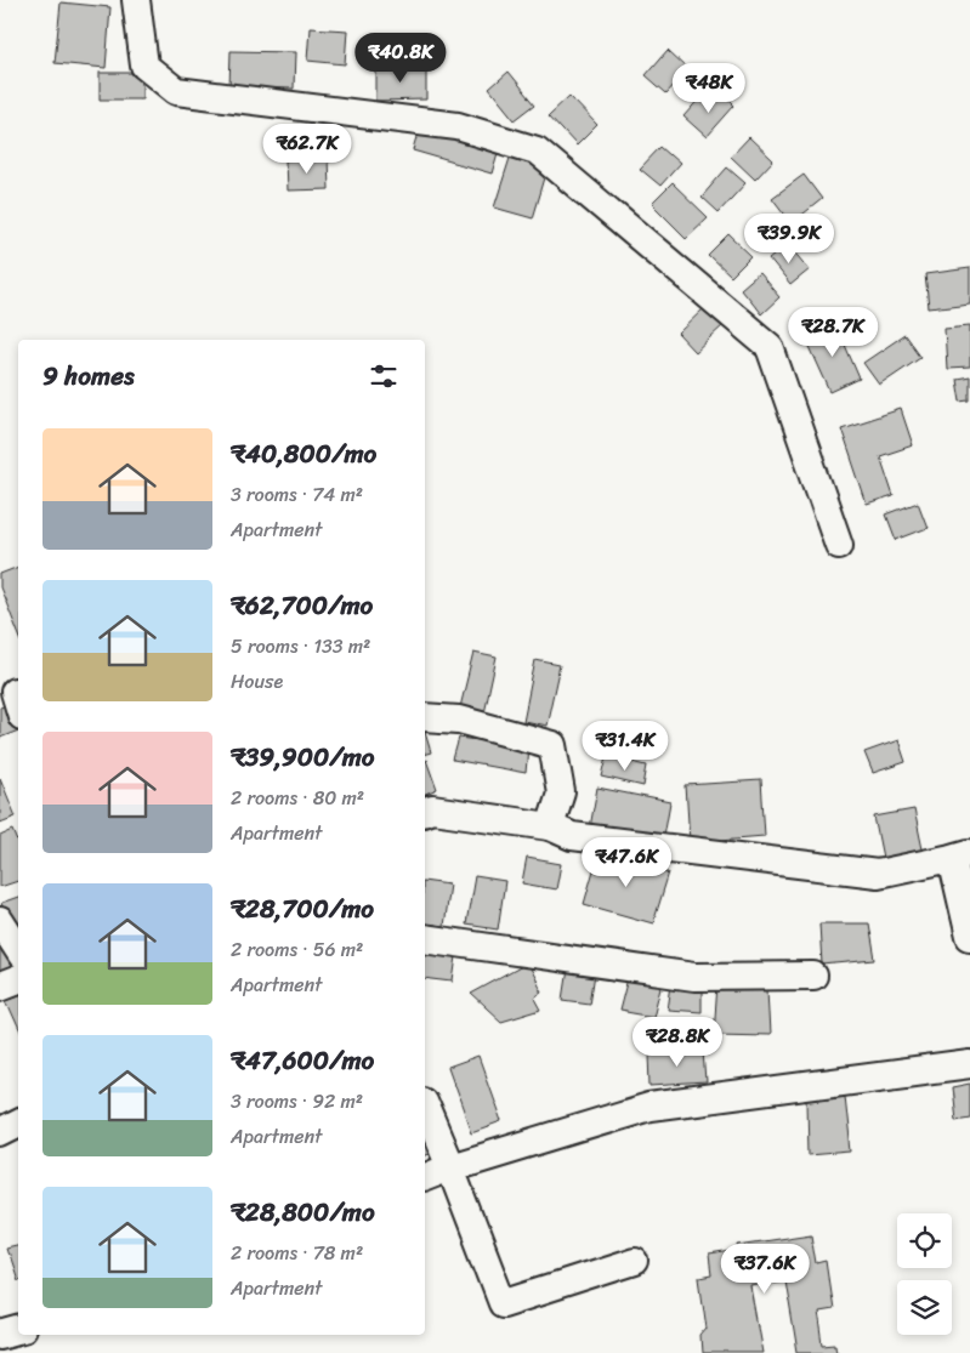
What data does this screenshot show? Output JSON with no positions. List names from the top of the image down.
{
  "page": {
    "price": [
      "₹40.8K",
      "₹48K",
      "₹62.7K",
      "₹39.9K",
      "₹28.7K",
      "₹31.4K",
      "₹47.6K",
      "₹28.8K",
      "₹37.6K"
    ],
    "heading": "9 homes",
    "list": [
      {
        "name": "₹40,800/mo",
        "note": "3 rooms · 74 m² · Apartment"
      },
      {
        "name": "₹62,700/mo",
        "note": "5 rooms · 133 m² · House"
      },
      {
        "name": "₹39,900/mo",
        "note": "2 rooms · 80 m² · Apartment"
      },
      {
        "name": "₹28,700/mo",
        "note": "2 rooms · 56 m² · Apartment"
      },
      {
        "name": "₹47,600/mo",
        "note": "3 rooms · 92 m² · Apartment"
      },
      {
        "name": "₹28,800/mo",
        "note": "2 rooms · 78 m² · Apartment"
      }
    ]
  }
}
